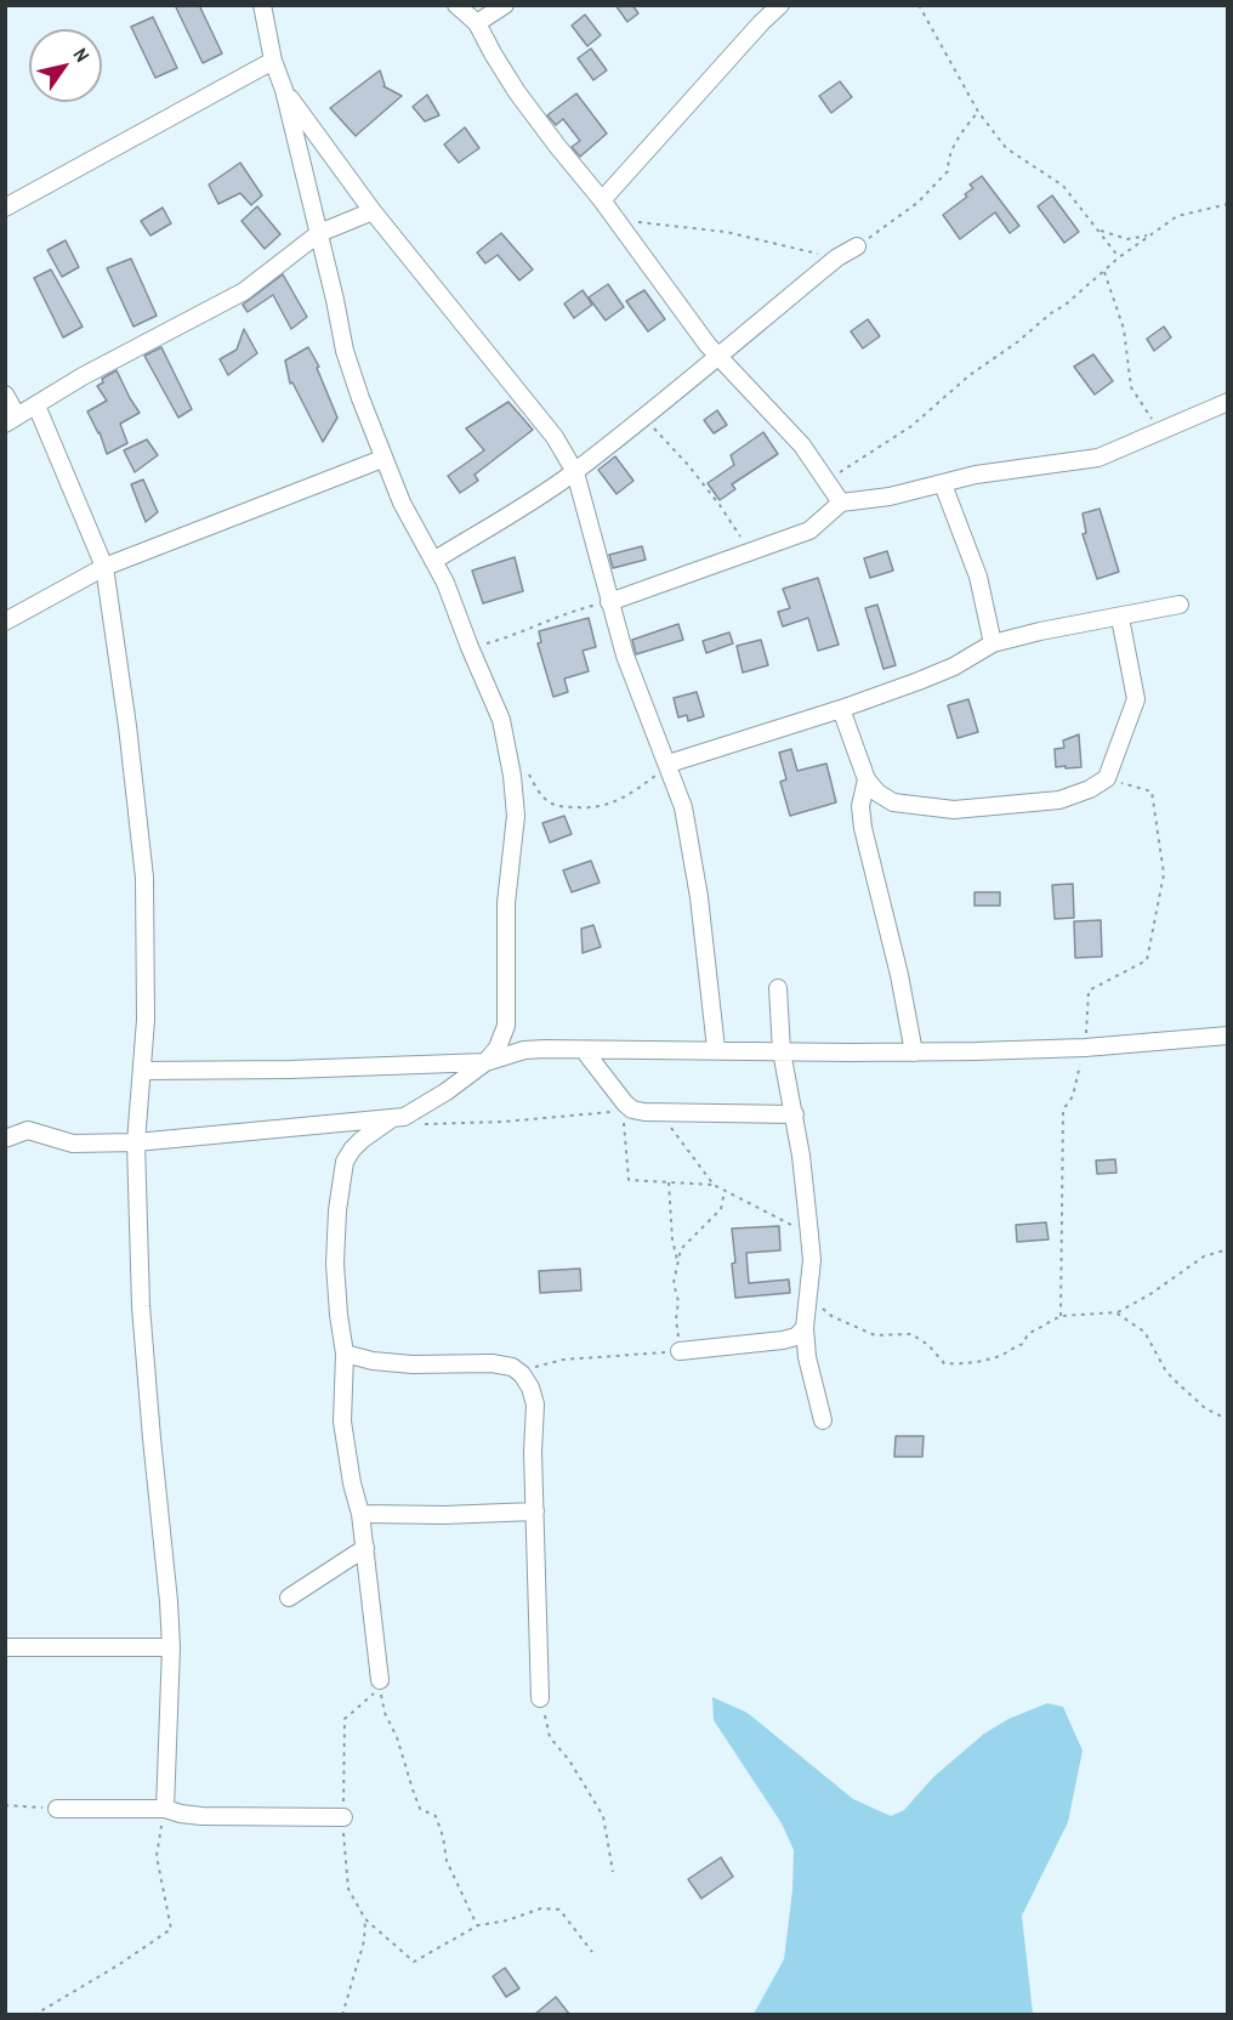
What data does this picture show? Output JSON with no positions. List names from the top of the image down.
{
  "north": "top right"
}
